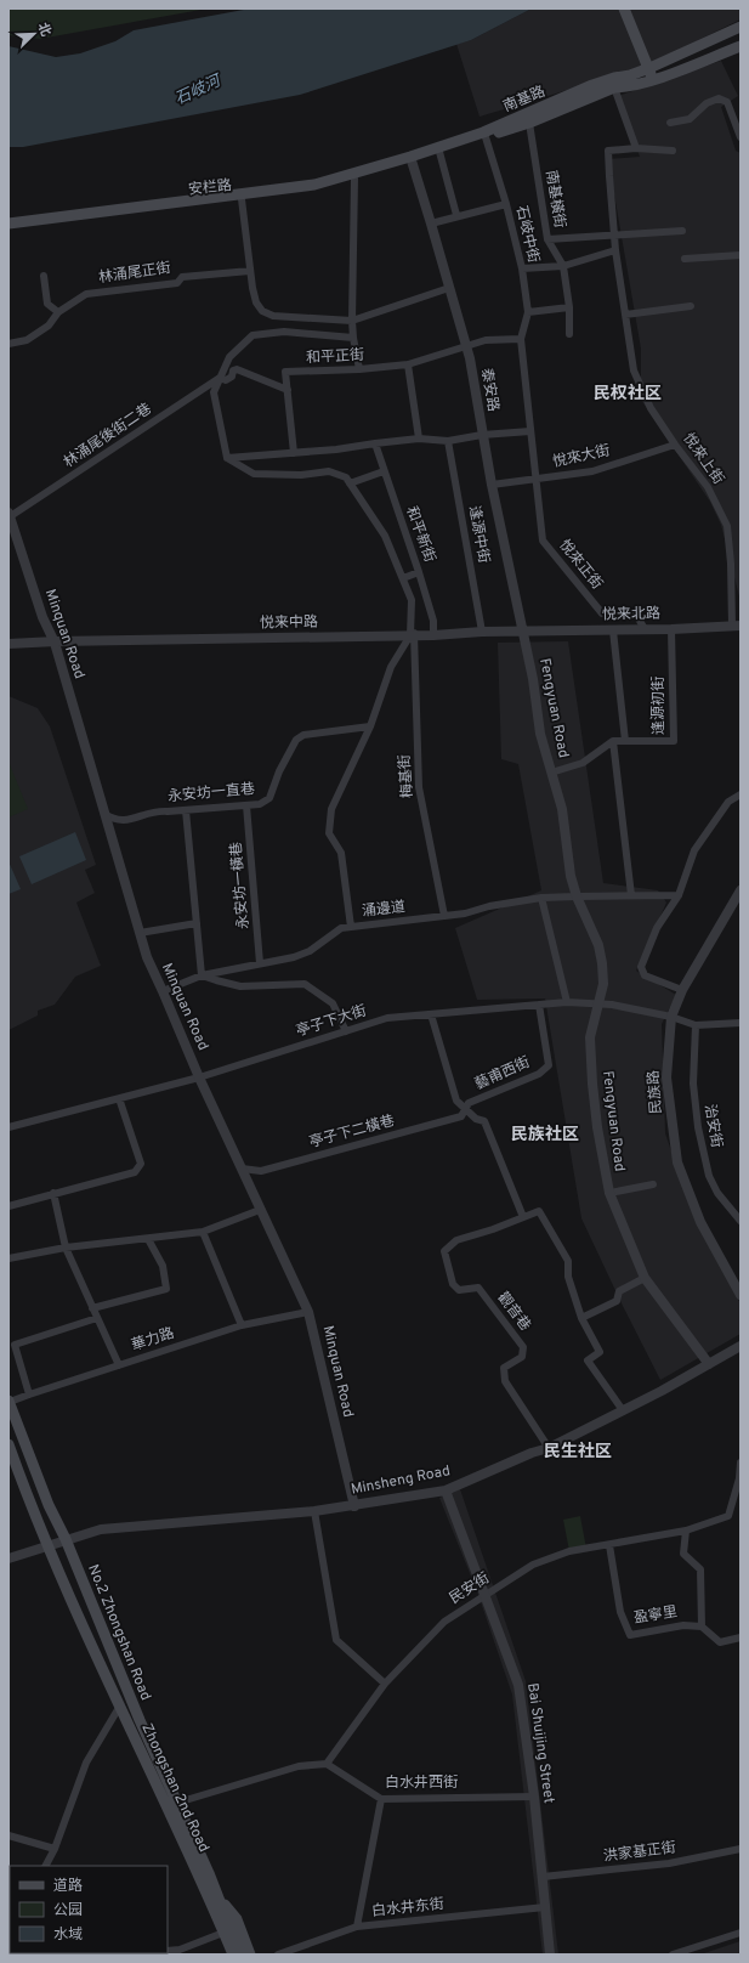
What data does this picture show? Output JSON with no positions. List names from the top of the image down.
{
  "streets": {
    "main road": [
      "南基路",
      "安栏路",
      "No.2 Zhongshan Road",
      "Zhongshan 2nd Road"
    ],
    "street": [
      "南基橫街",
      "石岐中街",
      "林涌尾正街",
      "和平正街",
      "泰安路",
      "林涌尾後街二巷",
      "悅來大街",
      "悅來上街",
      "和平新街",
      "逢源中街",
      "悅來正街",
      "悦来北路",
      "悦来中路",
      "Minquan Road",
      "逢源初街",
      "Fengyuan Road",
      "梅基街",
      "永安坊一直巷",
      "永安坊一橫巷",
      "涌邊道",
      "亭子下大街",
      "藝甫西街",
      "民族路",
      "治安街",
      "亭子下二橫巷",
      "觀音巷",
      "華力路",
      "Minsheng Road",
      "民安街",
      "盈寧里",
      "Bai Shuijing Street",
      "白水井西街",
      "洪家基正街",
      "白水井东街"
    ]
  },
  "crossings": [
    ["南基路", "安栏路"],
    ["南基路", "南基橫街"],
    ["南基路", "石岐中街"],
    ["南基路", "泰安路"],
    ["安栏路", "泰安路"],
    ["石岐中街", "和平正街"],
    ["和平正街", "泰安路"],
    ["和平正街", "林涌尾後街二巷"],
    ["泰安路", "悅來大街"],
    ["泰安路", "悦来北路"],
    ["泰安路", "悦来中路"],
    ["泰安路", "Fengyuan Road"],
    ["林涌尾後街二巷", "Minquan Road"],
    ["悅來大街", "悅來上街"],
    ["悅來大街", "悅來正街"],
    ["悅來上街", "悦来北路"],
    ["和平新街", "悦来中路"],
    ["逢源中街", "悦来中路"],
    ["悅來正街", "悦来北路"],
    ["悦来北路", "悦来中路"],
    ["悦来北路", "逢源初街"],
    ["悦来北路", "Fengyuan Road"],
    ["悦来中路", "Minquan Road"],
    ["悦来中路", "Fengyuan Road"],
    ["悦来中路", "梅基街"],
    ["Minquan Road", "永安坊一直巷"],
    ["Minquan Road", "涌邊道"],
    ["Minquan Road", "亭子下大街"],
    ["Minquan Road", "亭子下二橫巷"],
    ["Minquan Road", "華力路"],
    ["Minquan Road", "Minsheng Road"],
    ["Fengyuan Road", "涌邊道"],
    ["Fengyuan Road", "亭子下大街"],
    ["Fengyuan Road", "Minsheng Road"],
    ["梅基街", "涌邊道"],
    ["永安坊一直巷", "永安坊一橫巷"],
    ["永安坊一橫巷", "涌邊道"],
    ["亭子下大街", "藝甫西街"],
    ["亭子下大街", "民族路"],
    ["亭子下大街", "治安街"],
    ["藝甫西街", "亭子下二橫巷"],
    ["觀音巷", "Minsheng Road"],
    ["華力路", "No.2 Zhongshan Road"],
    ["Minsheng Road", "No.2 Zhongshan Road"],
    ["Minsheng Road", "Bai Shuijing Street"],
    ["Minsheng Road", "Zhongshan 2nd Road"],
    ["民安街", "盈寧里"],
    ["民安街", "Bai Shuijing Street"],
    ["民安街", "白水井西街"],
    ["No.2 Zhongshan Road", "Zhongshan 2nd Road"],
    ["Bai Shuijing Street", "白水井西街"],
    ["Bai Shuijing Street", "洪家基正街"],
    ["Bai Shuijing Street", "白水井东街"]
  ],
  "districts": ["民权社区", "民族社区", "民生社区"],
  "water": ["石岐河"],
  "legend": ["道路", "公园", "水域"],
  "north": "top right"
}
